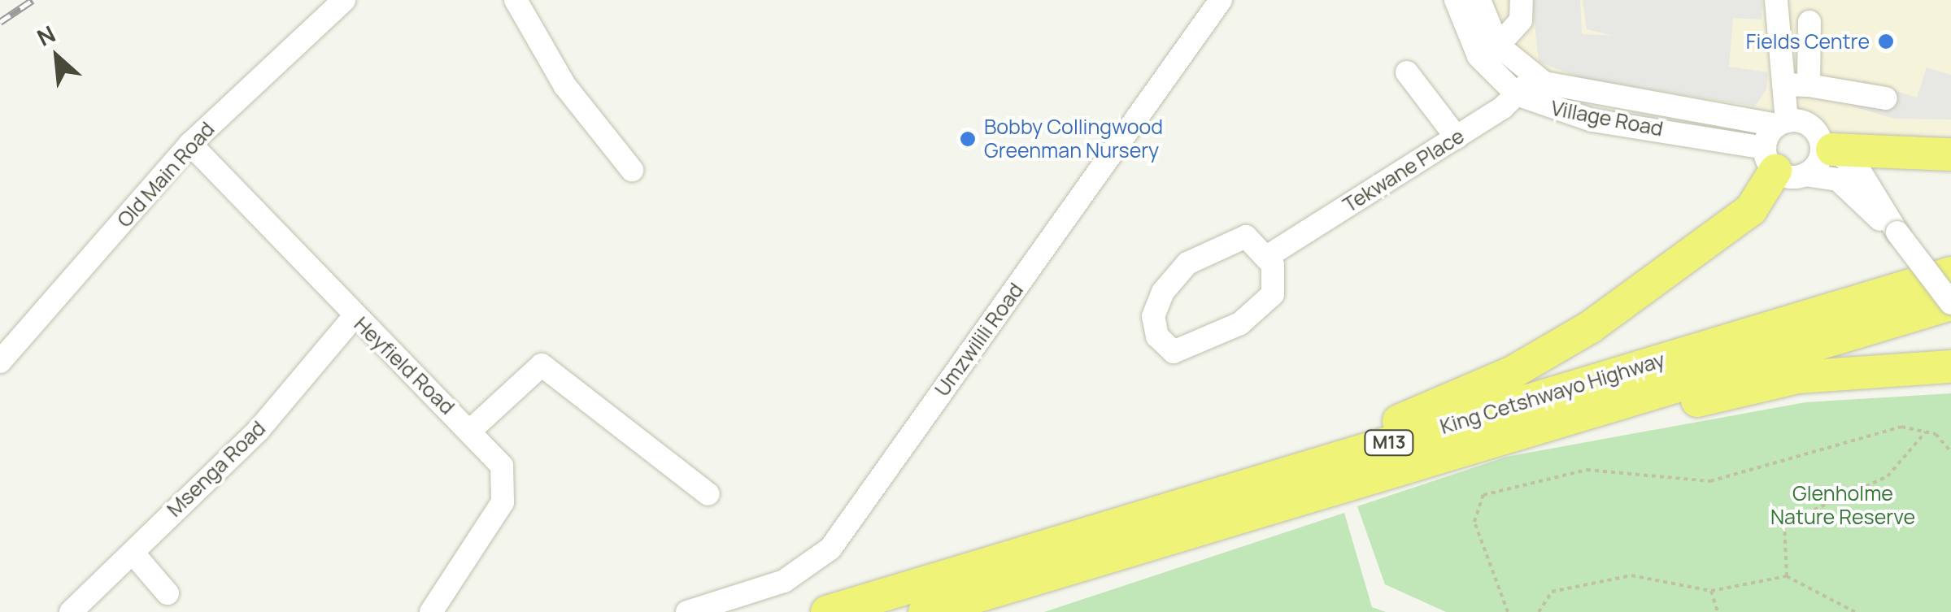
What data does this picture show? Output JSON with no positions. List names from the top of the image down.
{
  "streets": {
    "highway": ["King Cetshwayo Highway", "M13"],
    "street": [
      "Village Road",
      "Tekwane Place",
      "Old Main Road",
      "Umzwilili Road",
      "Heyfield Road",
      "Msenga Road"
    ]
  },
  "crossings": [
    ["Village Road", "Tekwane Place"],
    ["Village Road", "King Cetshwayo Highway"],
    ["Old Main Road", "Heyfield Road"],
    ["Heyfield Road", "Msenga Road"]
  ],
  "parks": ["Glenholme Nature Reserve"],
  "places": ["Fields Centre", "Bobby Collingwood Greenman Nursery"],
  "north": "top left"
}
